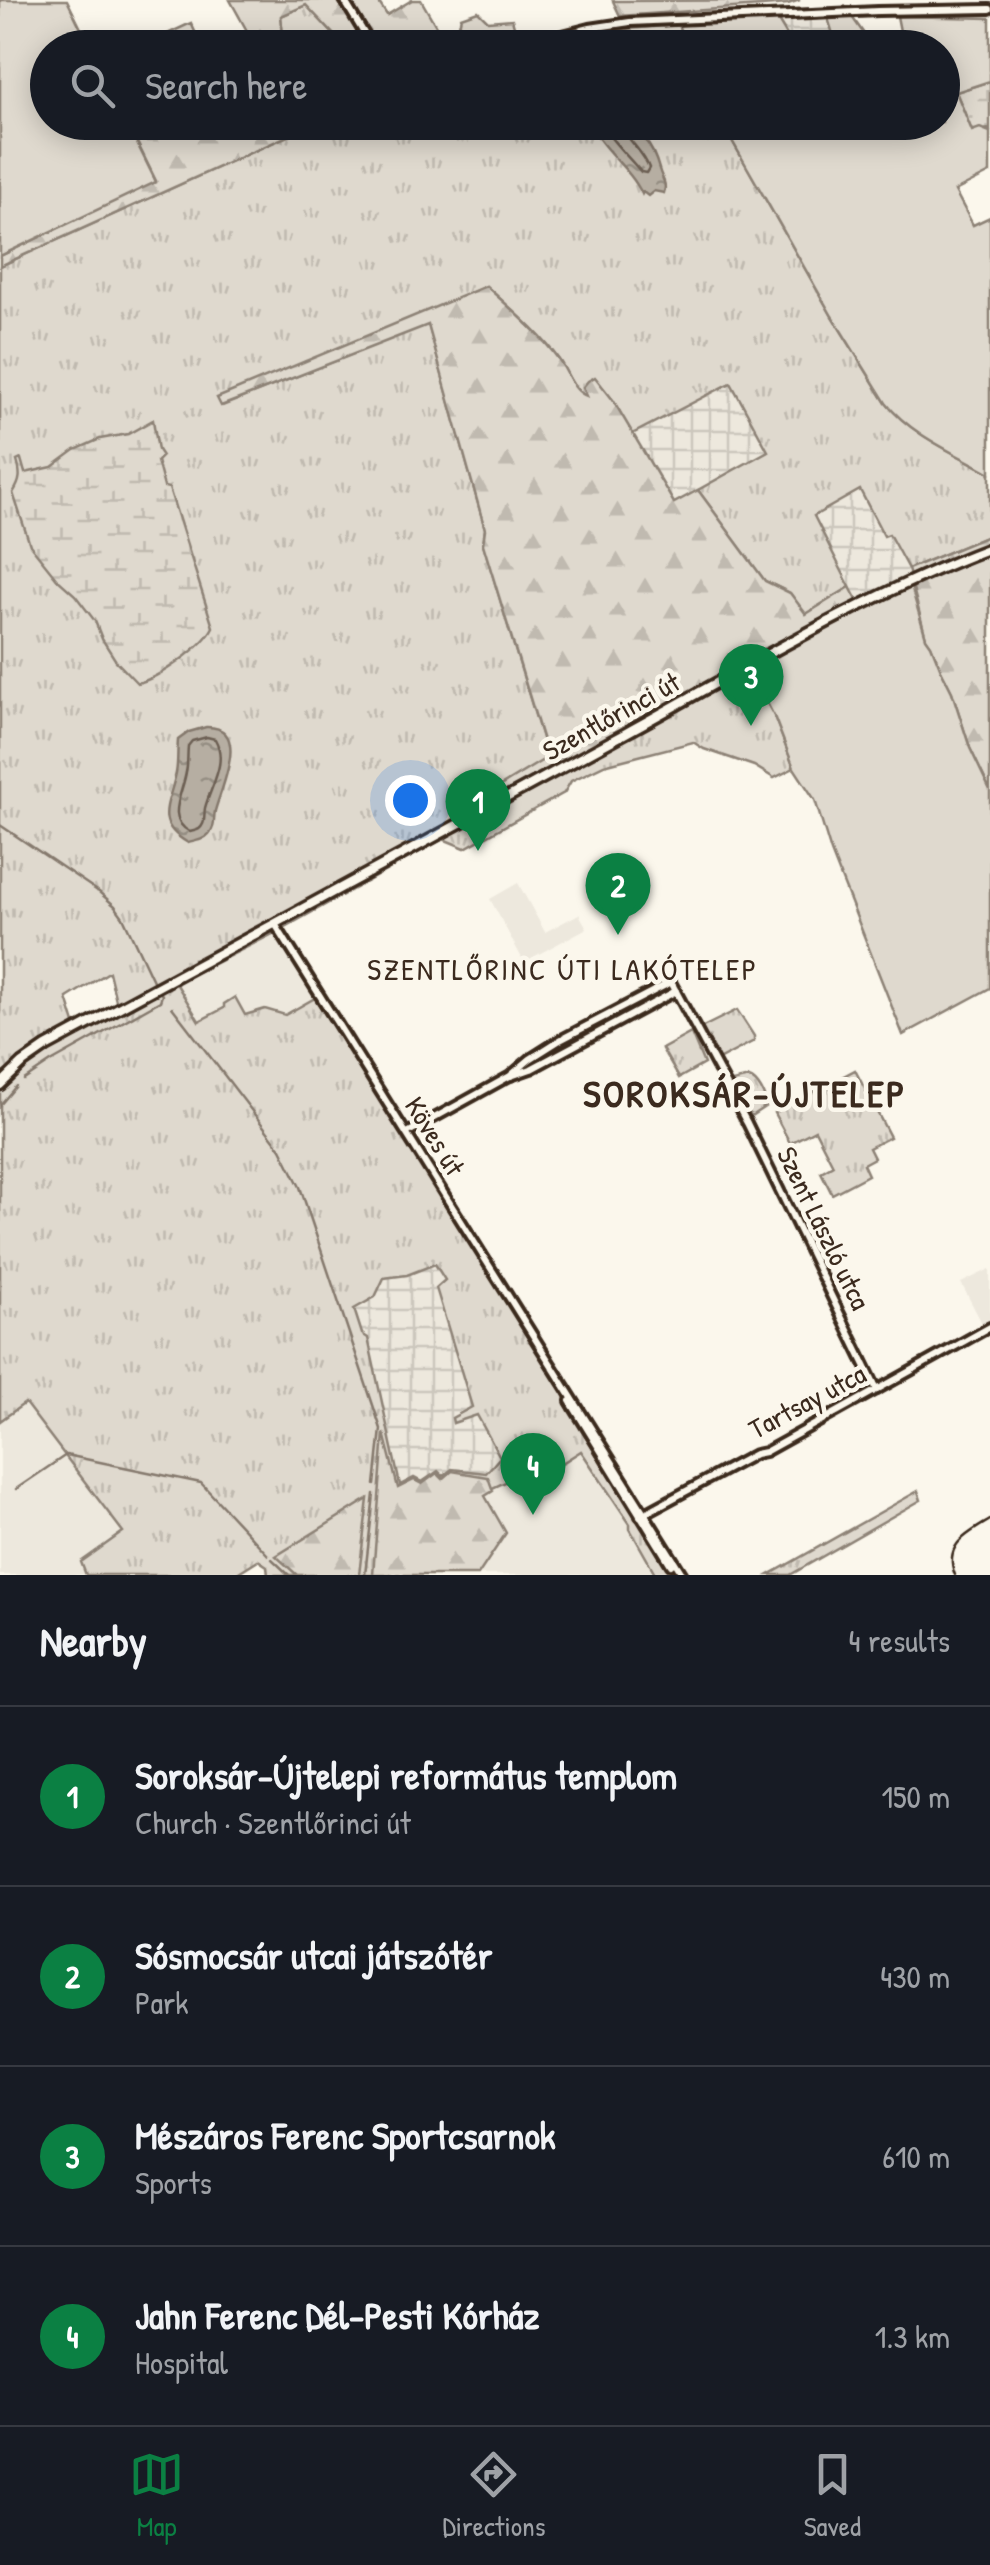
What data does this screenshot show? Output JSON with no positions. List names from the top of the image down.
{
  "streets": {
    "main road": ["Szentlőrinci út"],
    "street": ["Köves út", "Szent László utca", "Tartsay utca"]
  },
  "crossings": [
    ["Szentlőrinci út", "Köves út"],
    ["Köves út", "Tartsay utca"],
    ["Szent László utca", "Tartsay utca"]
  ],
  "districts": ["SZENTLŐRINC ÚTI LAKÓTELEP", "SOROKSÁR-ÚJTELEP"],
  "page": {
    "search": "Search here",
    "pins": [
      "3",
      "1",
      "2",
      "4"
    ],
    "heading": ["Nearby", "4 results"],
    "list": [
      {
        "mark": "1",
        "name": "Soroksár-Újtelepi református templom",
        "note": "Church · Szentlőrinci út",
        "value": "150 m"
      },
      {
        "mark": "2",
        "name": "Sósmocsár utcai játszótér",
        "note": "Park",
        "value": "430 m"
      },
      {
        "mark": "3",
        "name": "Mészáros Ferenc Sportcsarnok",
        "note": "Sports",
        "value": "610 m"
      },
      {
        "mark": "4",
        "name": "Jahn Ferenc Dél-Pesti Kórház",
        "note": "Hospital",
        "value": "1.3 km"
      }
    ],
    "nav": ["Map", "Directions", "Saved"]
  }
}
